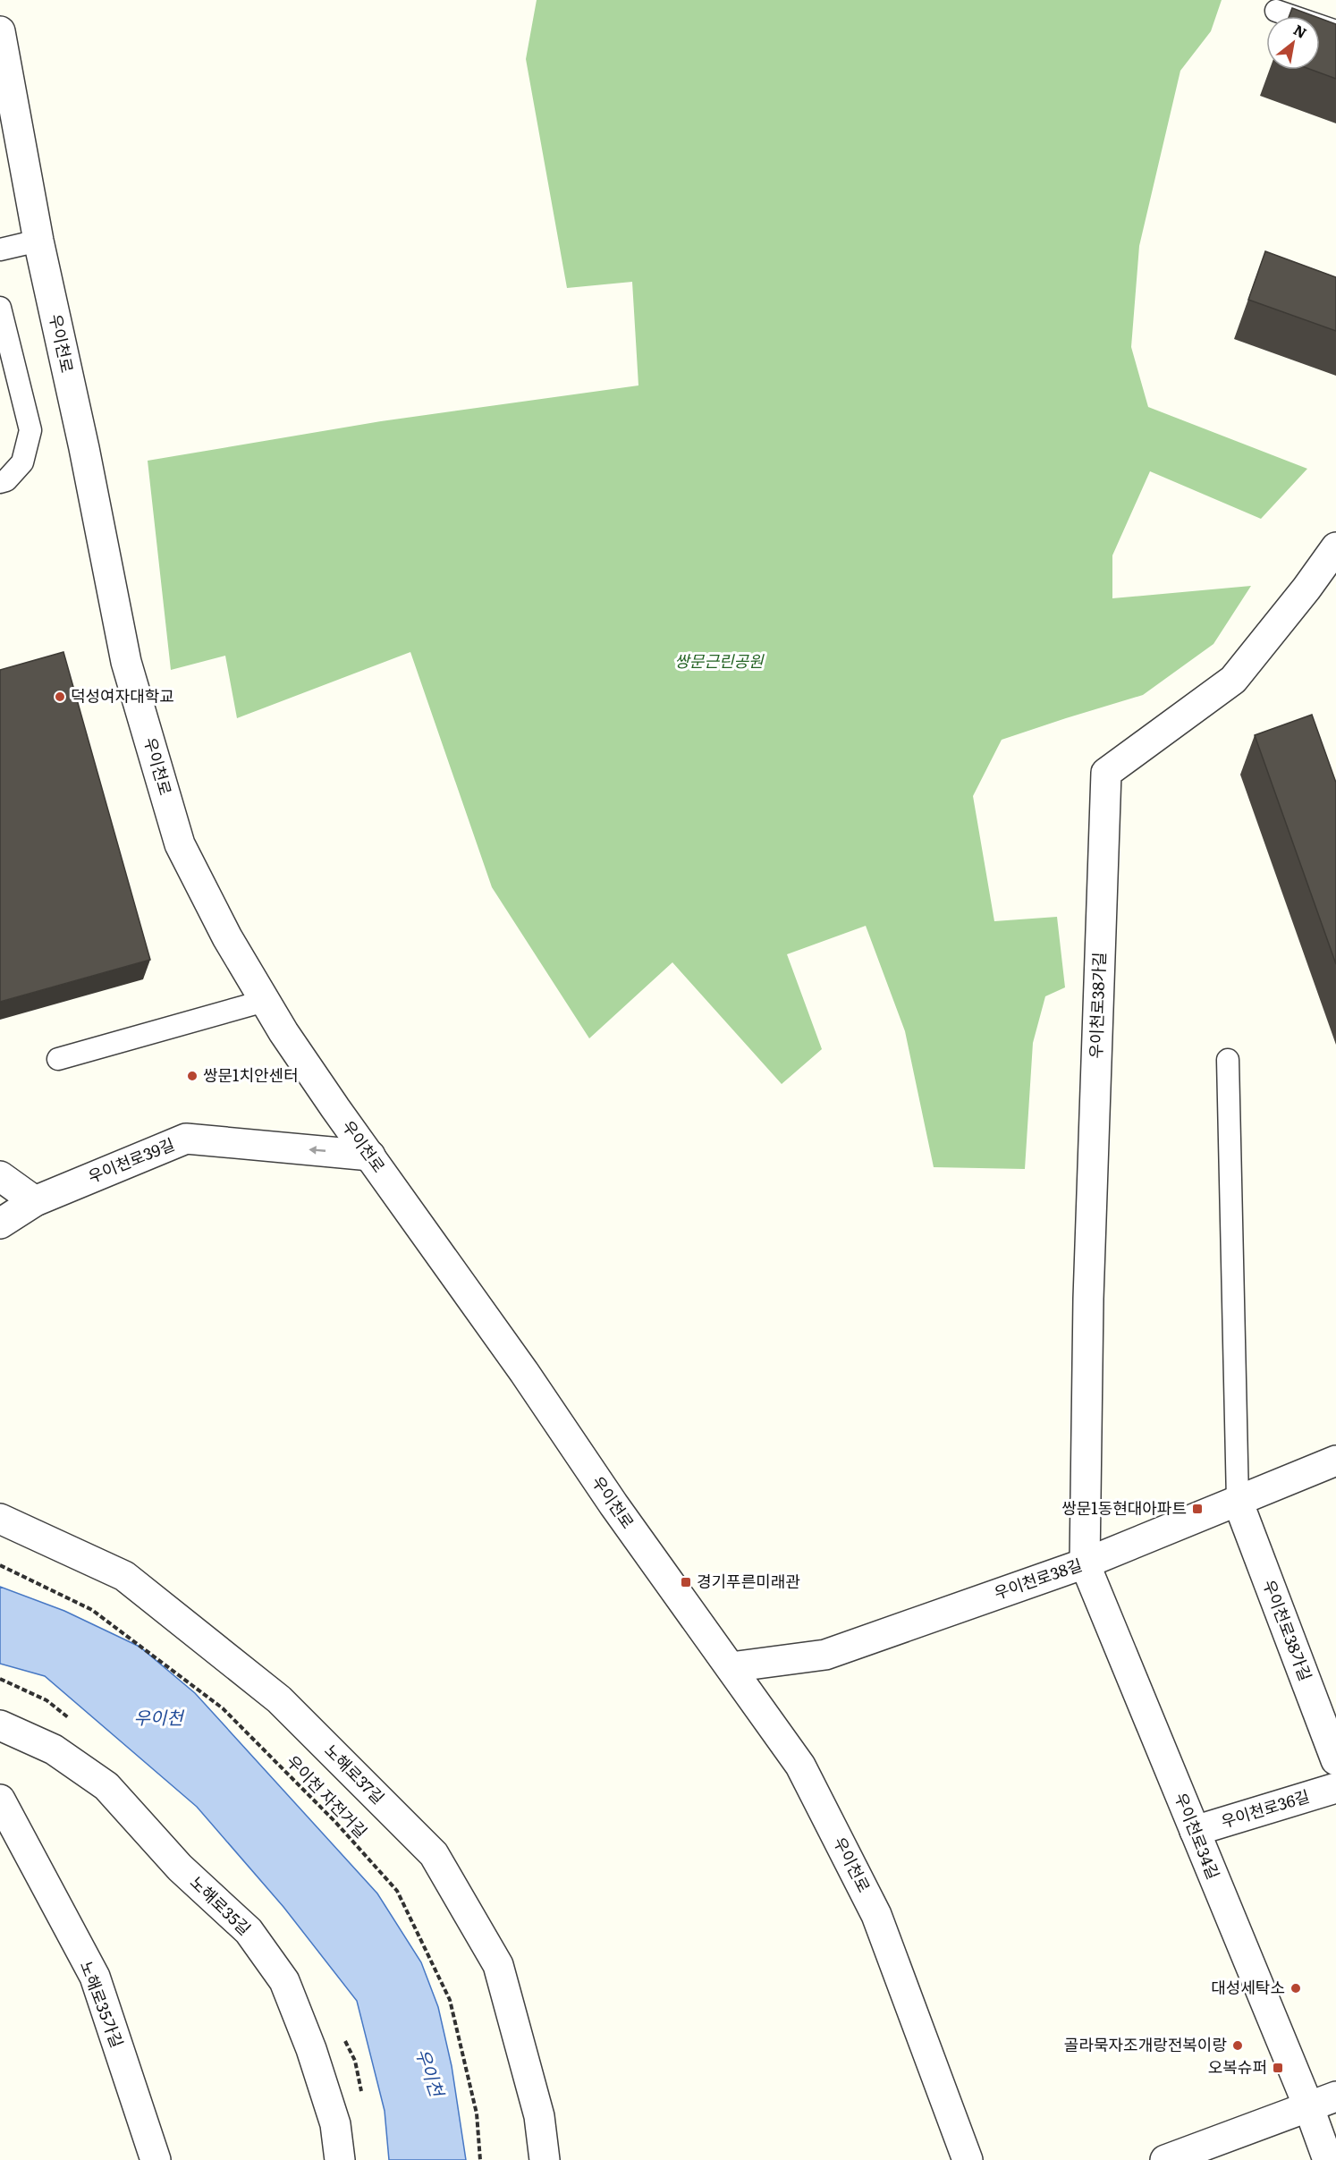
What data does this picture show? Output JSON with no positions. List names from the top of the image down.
{
  "streets": {
    "street": [
      "우이천로",
      "우이천로38가길",
      "우이천로39길",
      "우이천로38길",
      "노해로37길",
      "우이천로36길",
      "우이천로34길",
      "노해로35길",
      "노해로35가길"
    ],
    "path": ["우이천 자전거길"]
  },
  "crossings": [
    ["우이천로", "우이천로39길"],
    ["우이천로", "우이천로38길"],
    ["우이천로38가길", "우이천로38길"],
    ["우이천로38가길", "우이천로34길"],
    ["우이천로38길", "우이천로34길"],
    ["우이천로36길", "우이천로34길"]
  ],
  "one_way": ["우이천로39길"],
  "water": ["우이천"],
  "parks": ["쌍문근린공원"],
  "places": {
    "other": [
      "덕성여자대학교",
      "쌍문1치안센터",
      "대성세탁소",
      "골라묵자조개랑전복이랑"
    ],
    "transit": ["쌍문1동현대아파트", "경기푸른미래관", "오복슈퍼"]
  },
  "north": "top right"
}
